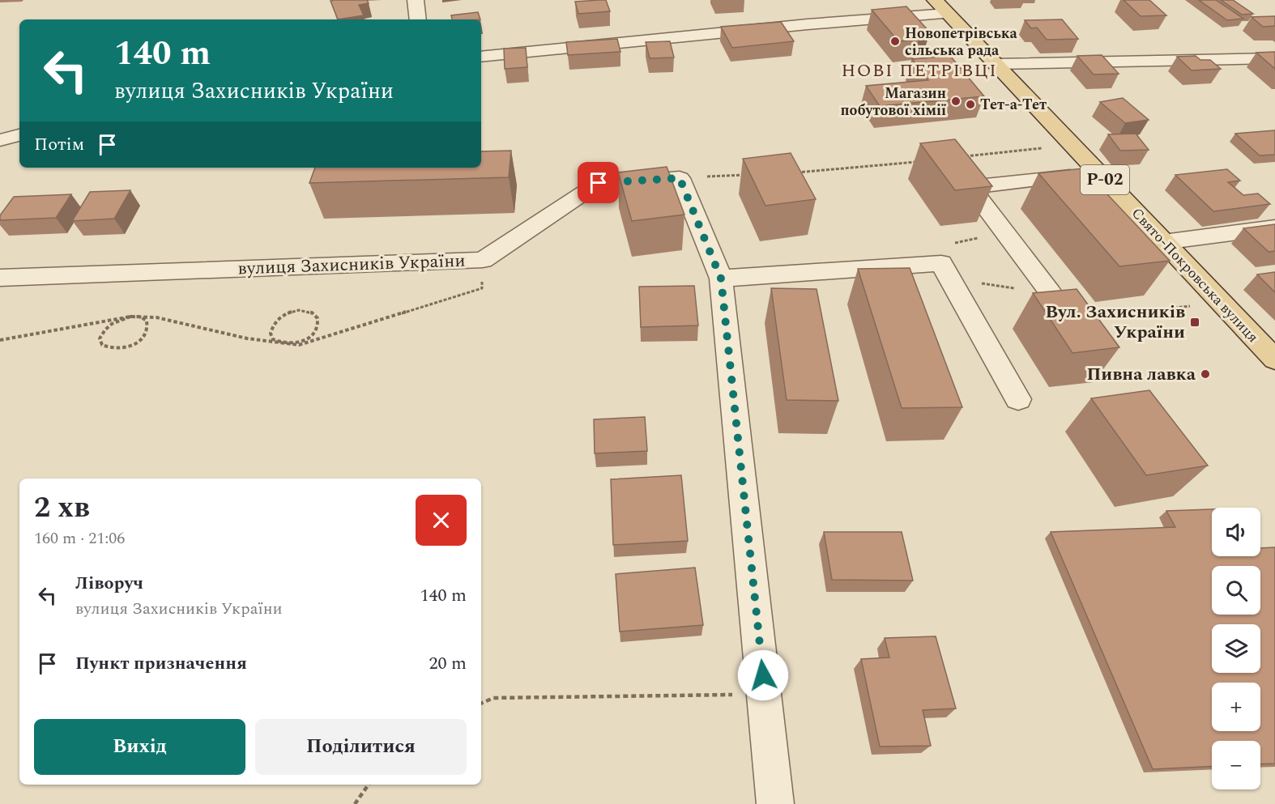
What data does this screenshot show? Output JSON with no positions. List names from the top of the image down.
{
  "streets": {
    "main road": ["Р-02", "Свято-Покровська вулиця"],
    "street": ["вулиця Захисників України"]
  },
  "districts": ["НОВІ ПЕТРІВЦІ"],
  "places": {
    "other": [
      "Новопетрівська сільська рада",
      "Магазин побутової хімії",
      "Тет-а-Тет",
      "Пивна лавка"
    ],
    "transit": ["Вул. Захисників України"]
  },
  "page": {
    "turn": ["140 m", "вулиця Захисників України"],
    "then": "Потім",
    "heading": ["2 хв", "160 m · 21:06"],
    "map_buttons": ["+", "−"],
    "list": [
      {
        "name": "Ліворуч",
        "note": "вулиця Захисників України",
        "value": "140 m"
      },
      {
        "name": "Пункт призначення",
        "value": "20 m"
      }
    ],
    "buttons": ["Вихід", "Поділитися"]
  }
}
